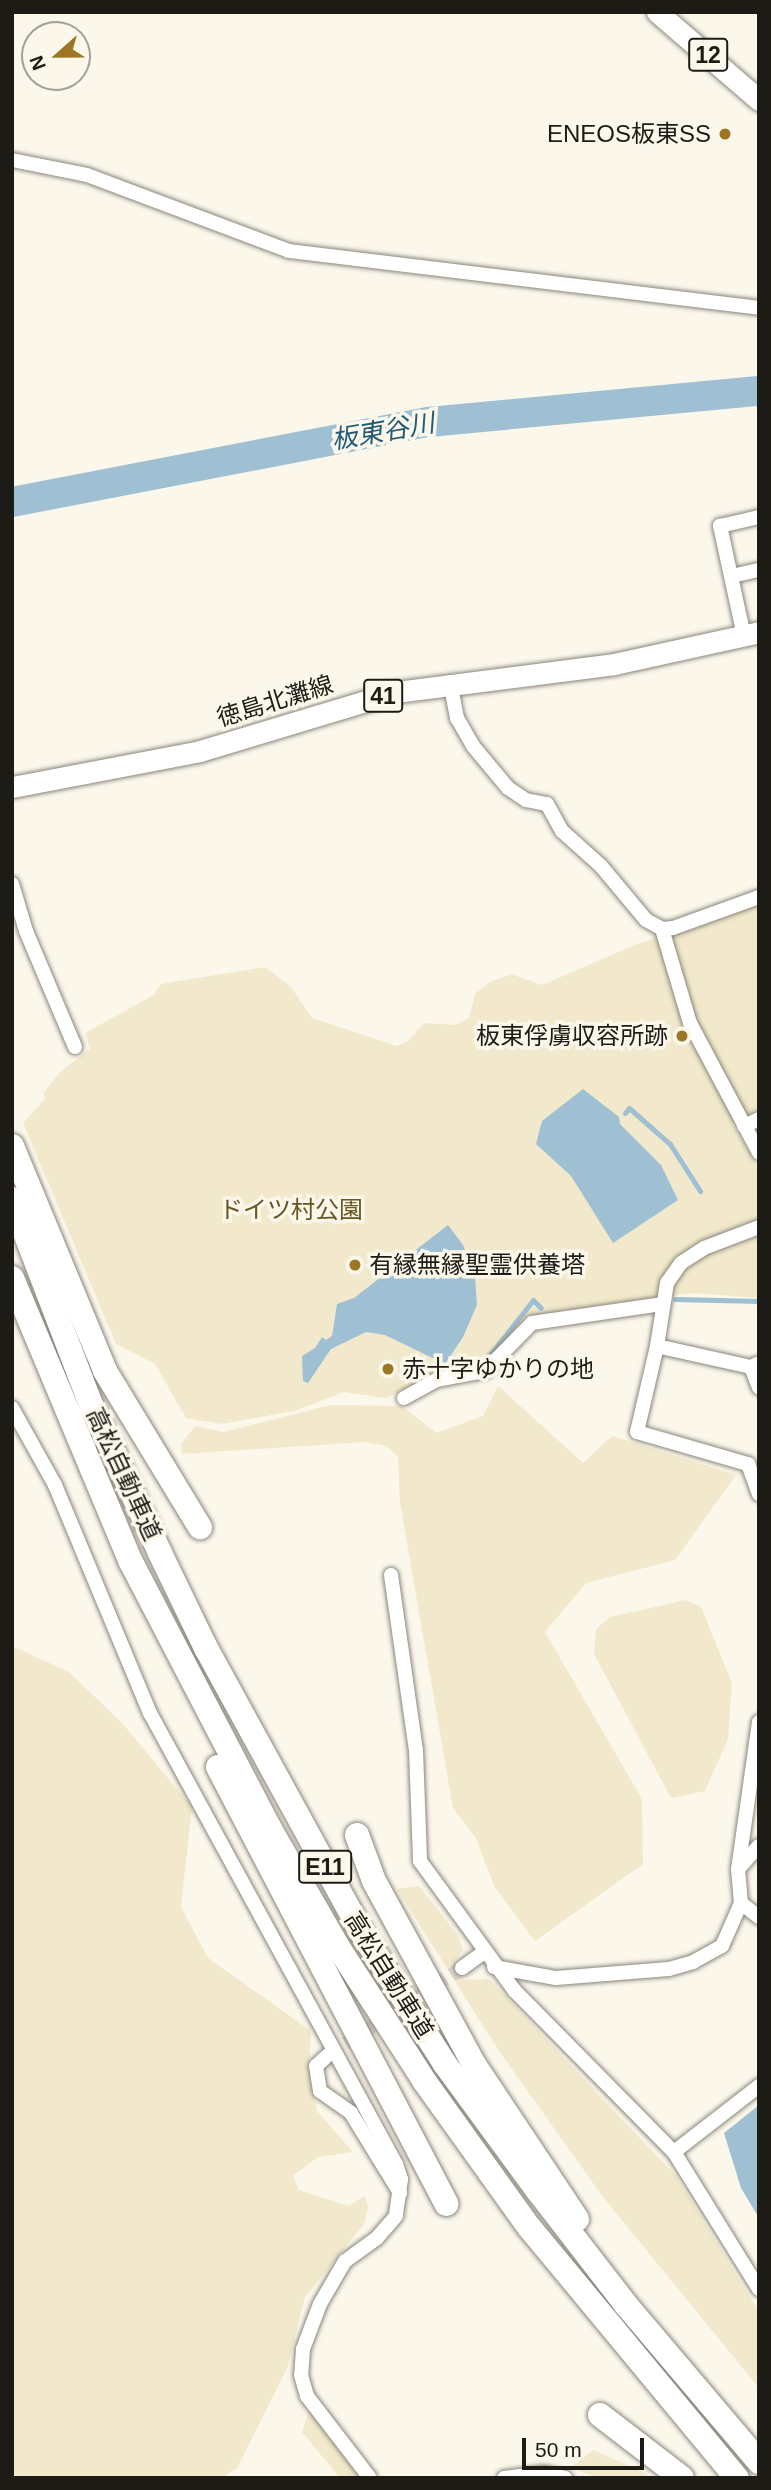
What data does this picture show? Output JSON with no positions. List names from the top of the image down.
{
  "streets": {
    "highway": ["高松自動車道", "E11"],
    "main road": ["12", "41", "徳島北灘線"]
  },
  "water": ["板東谷川"],
  "parks": ["ドイツ村公園"],
  "places": [
    "ENEOS板東SS",
    "板東俘虜収容所跡",
    "有縁無縁聖霊供養塔",
    "赤十字ゆかりの地"
  ],
  "scale_bar": "50 m",
  "north": "left"
}
